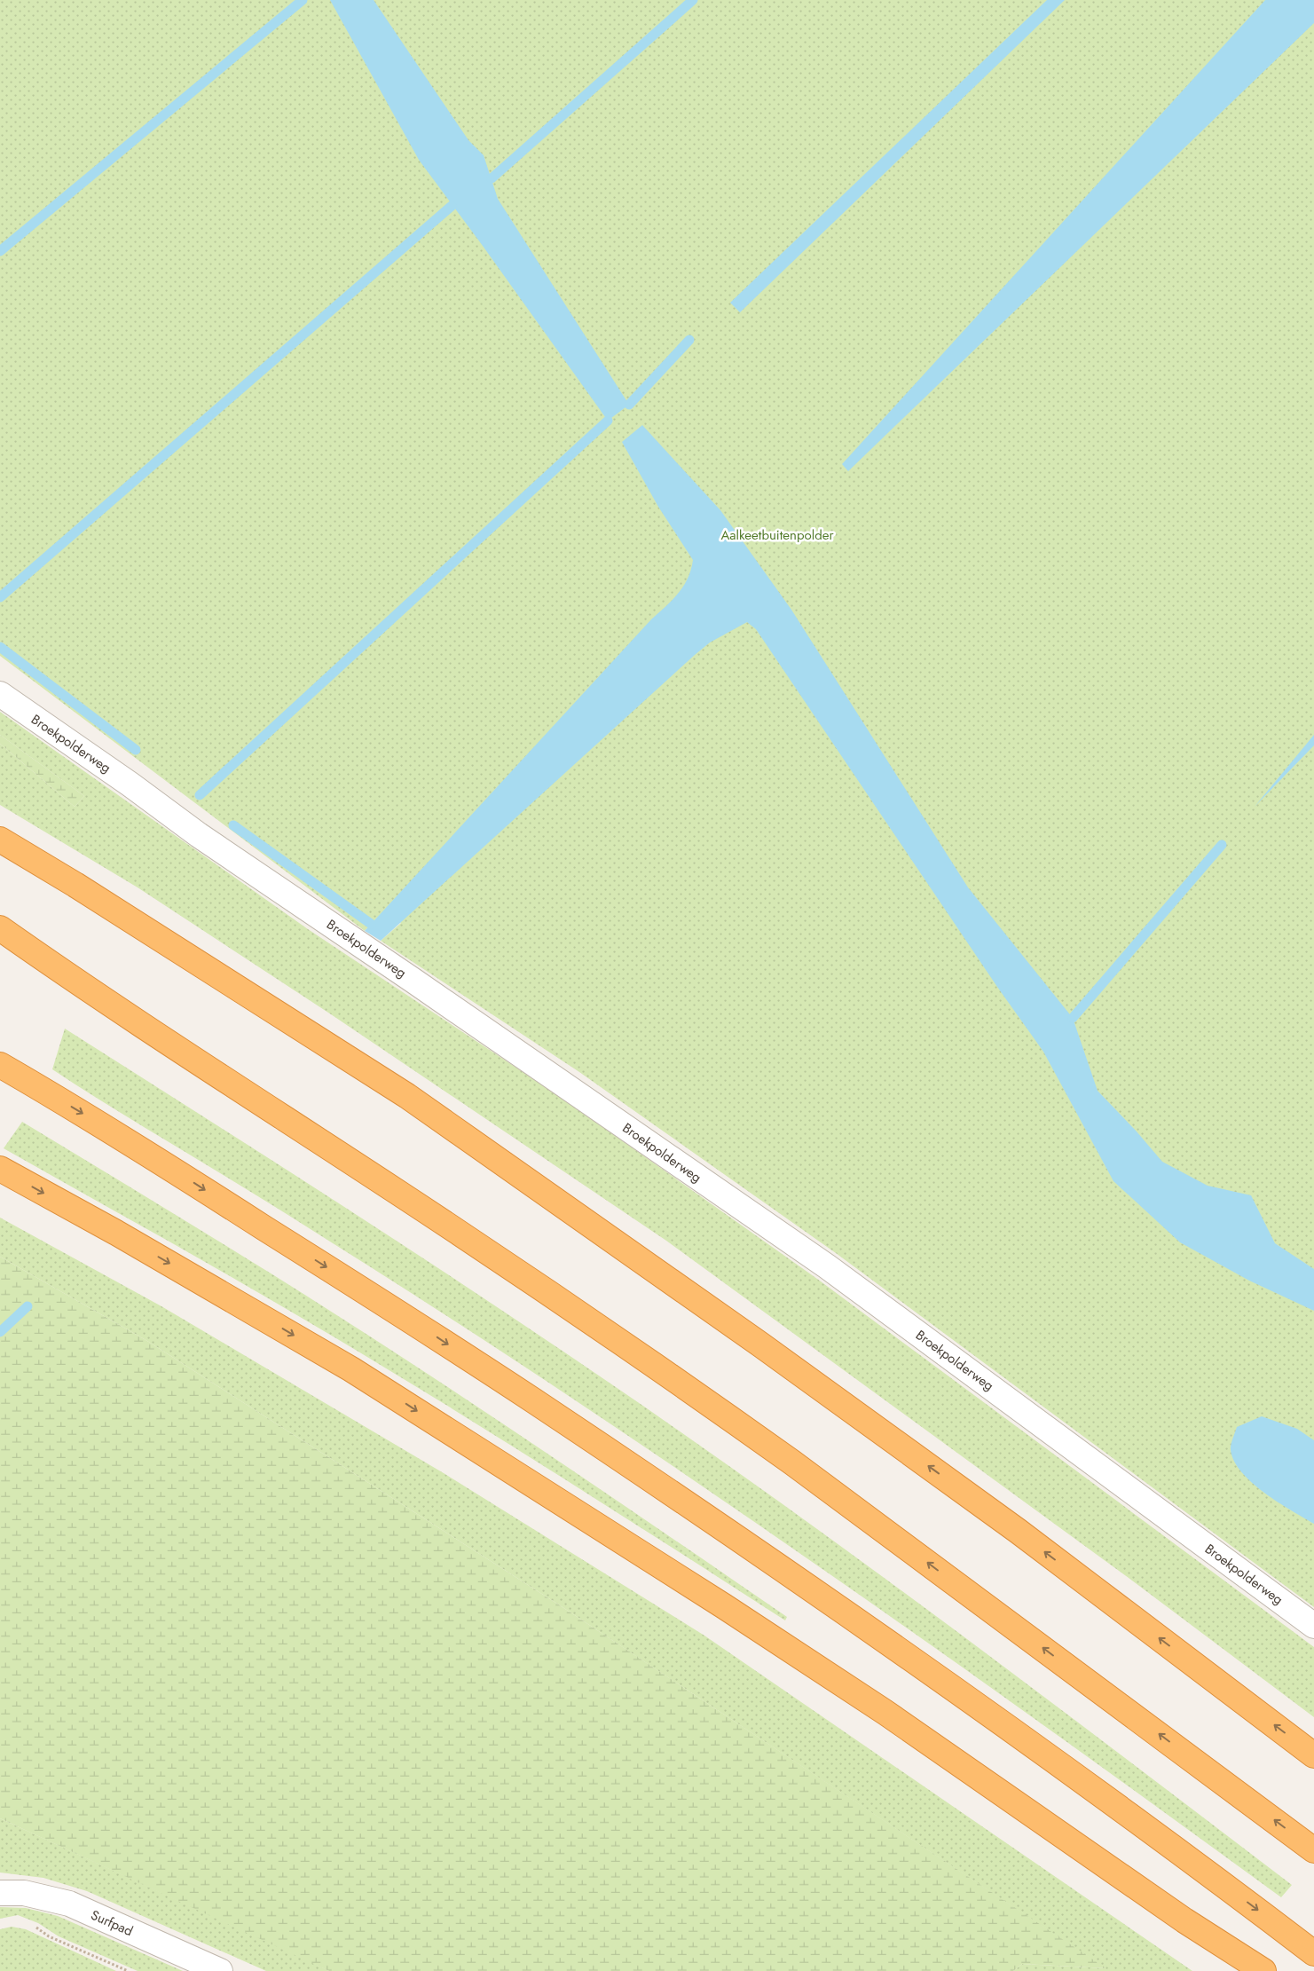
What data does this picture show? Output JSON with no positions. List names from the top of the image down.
{
  "streets": {
    "street": ["Broekpolderweg", "Surfpad"]
  },
  "parks": ["Aalkeetbuitenpolder"]
}
